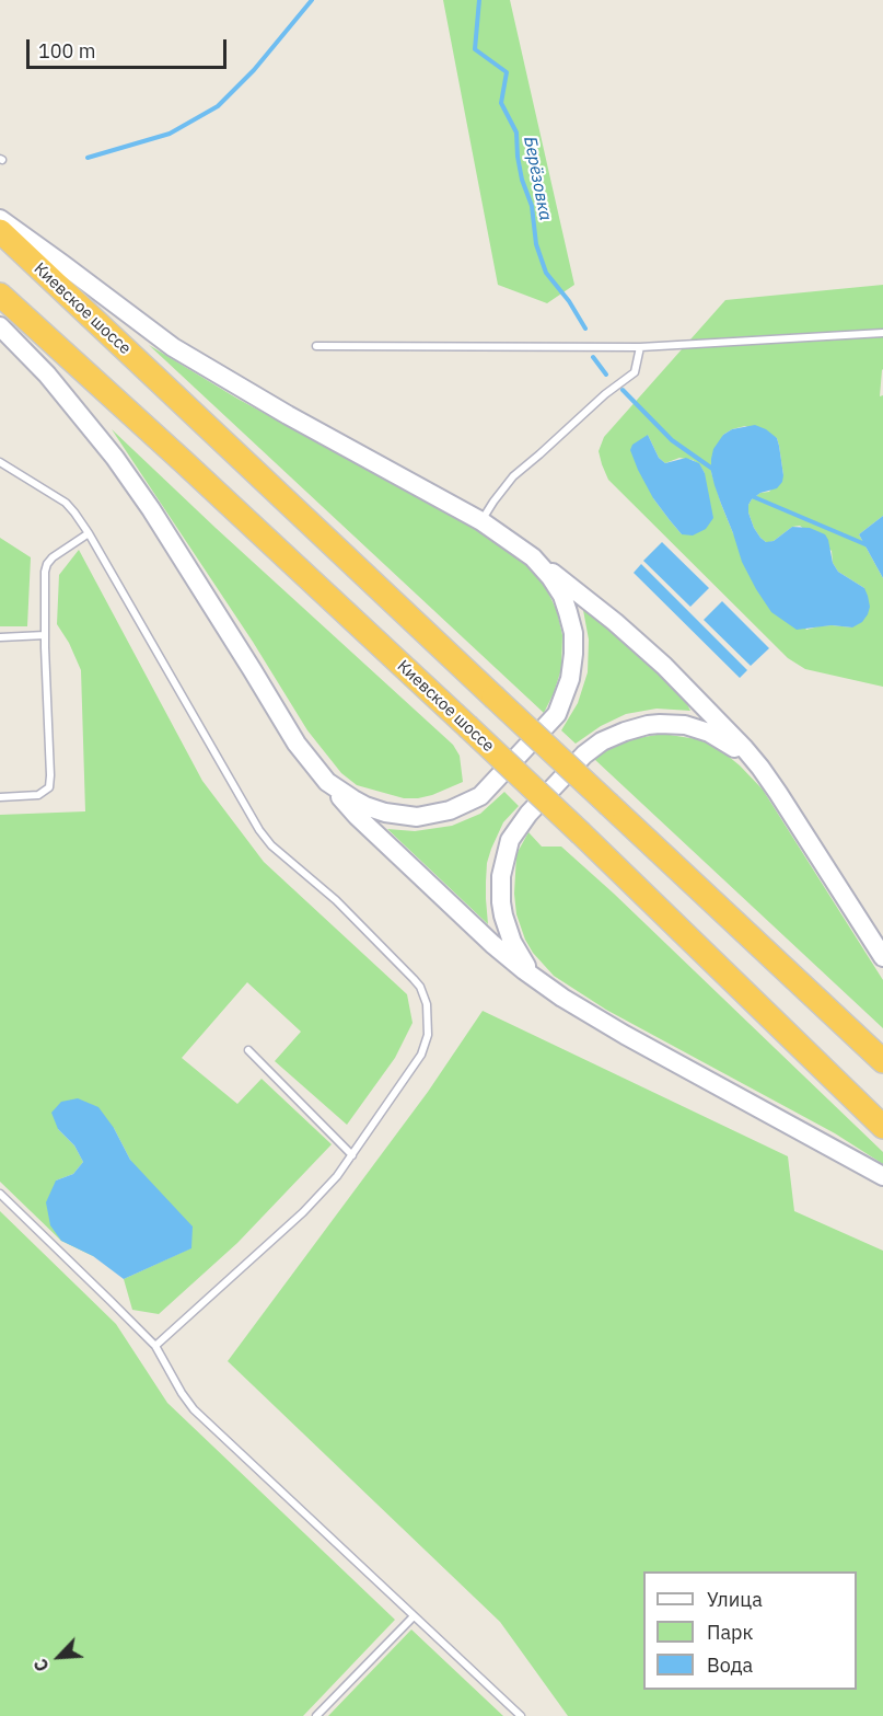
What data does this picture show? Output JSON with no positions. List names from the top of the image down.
{
  "streets": {
    "highway": ["Киевское шоссе"]
  },
  "water": ["Берёзовка"],
  "legend": ["Улица", "Парк", "Вода"],
  "scale_bar": "100 m",
  "north": "bottom left"
}
